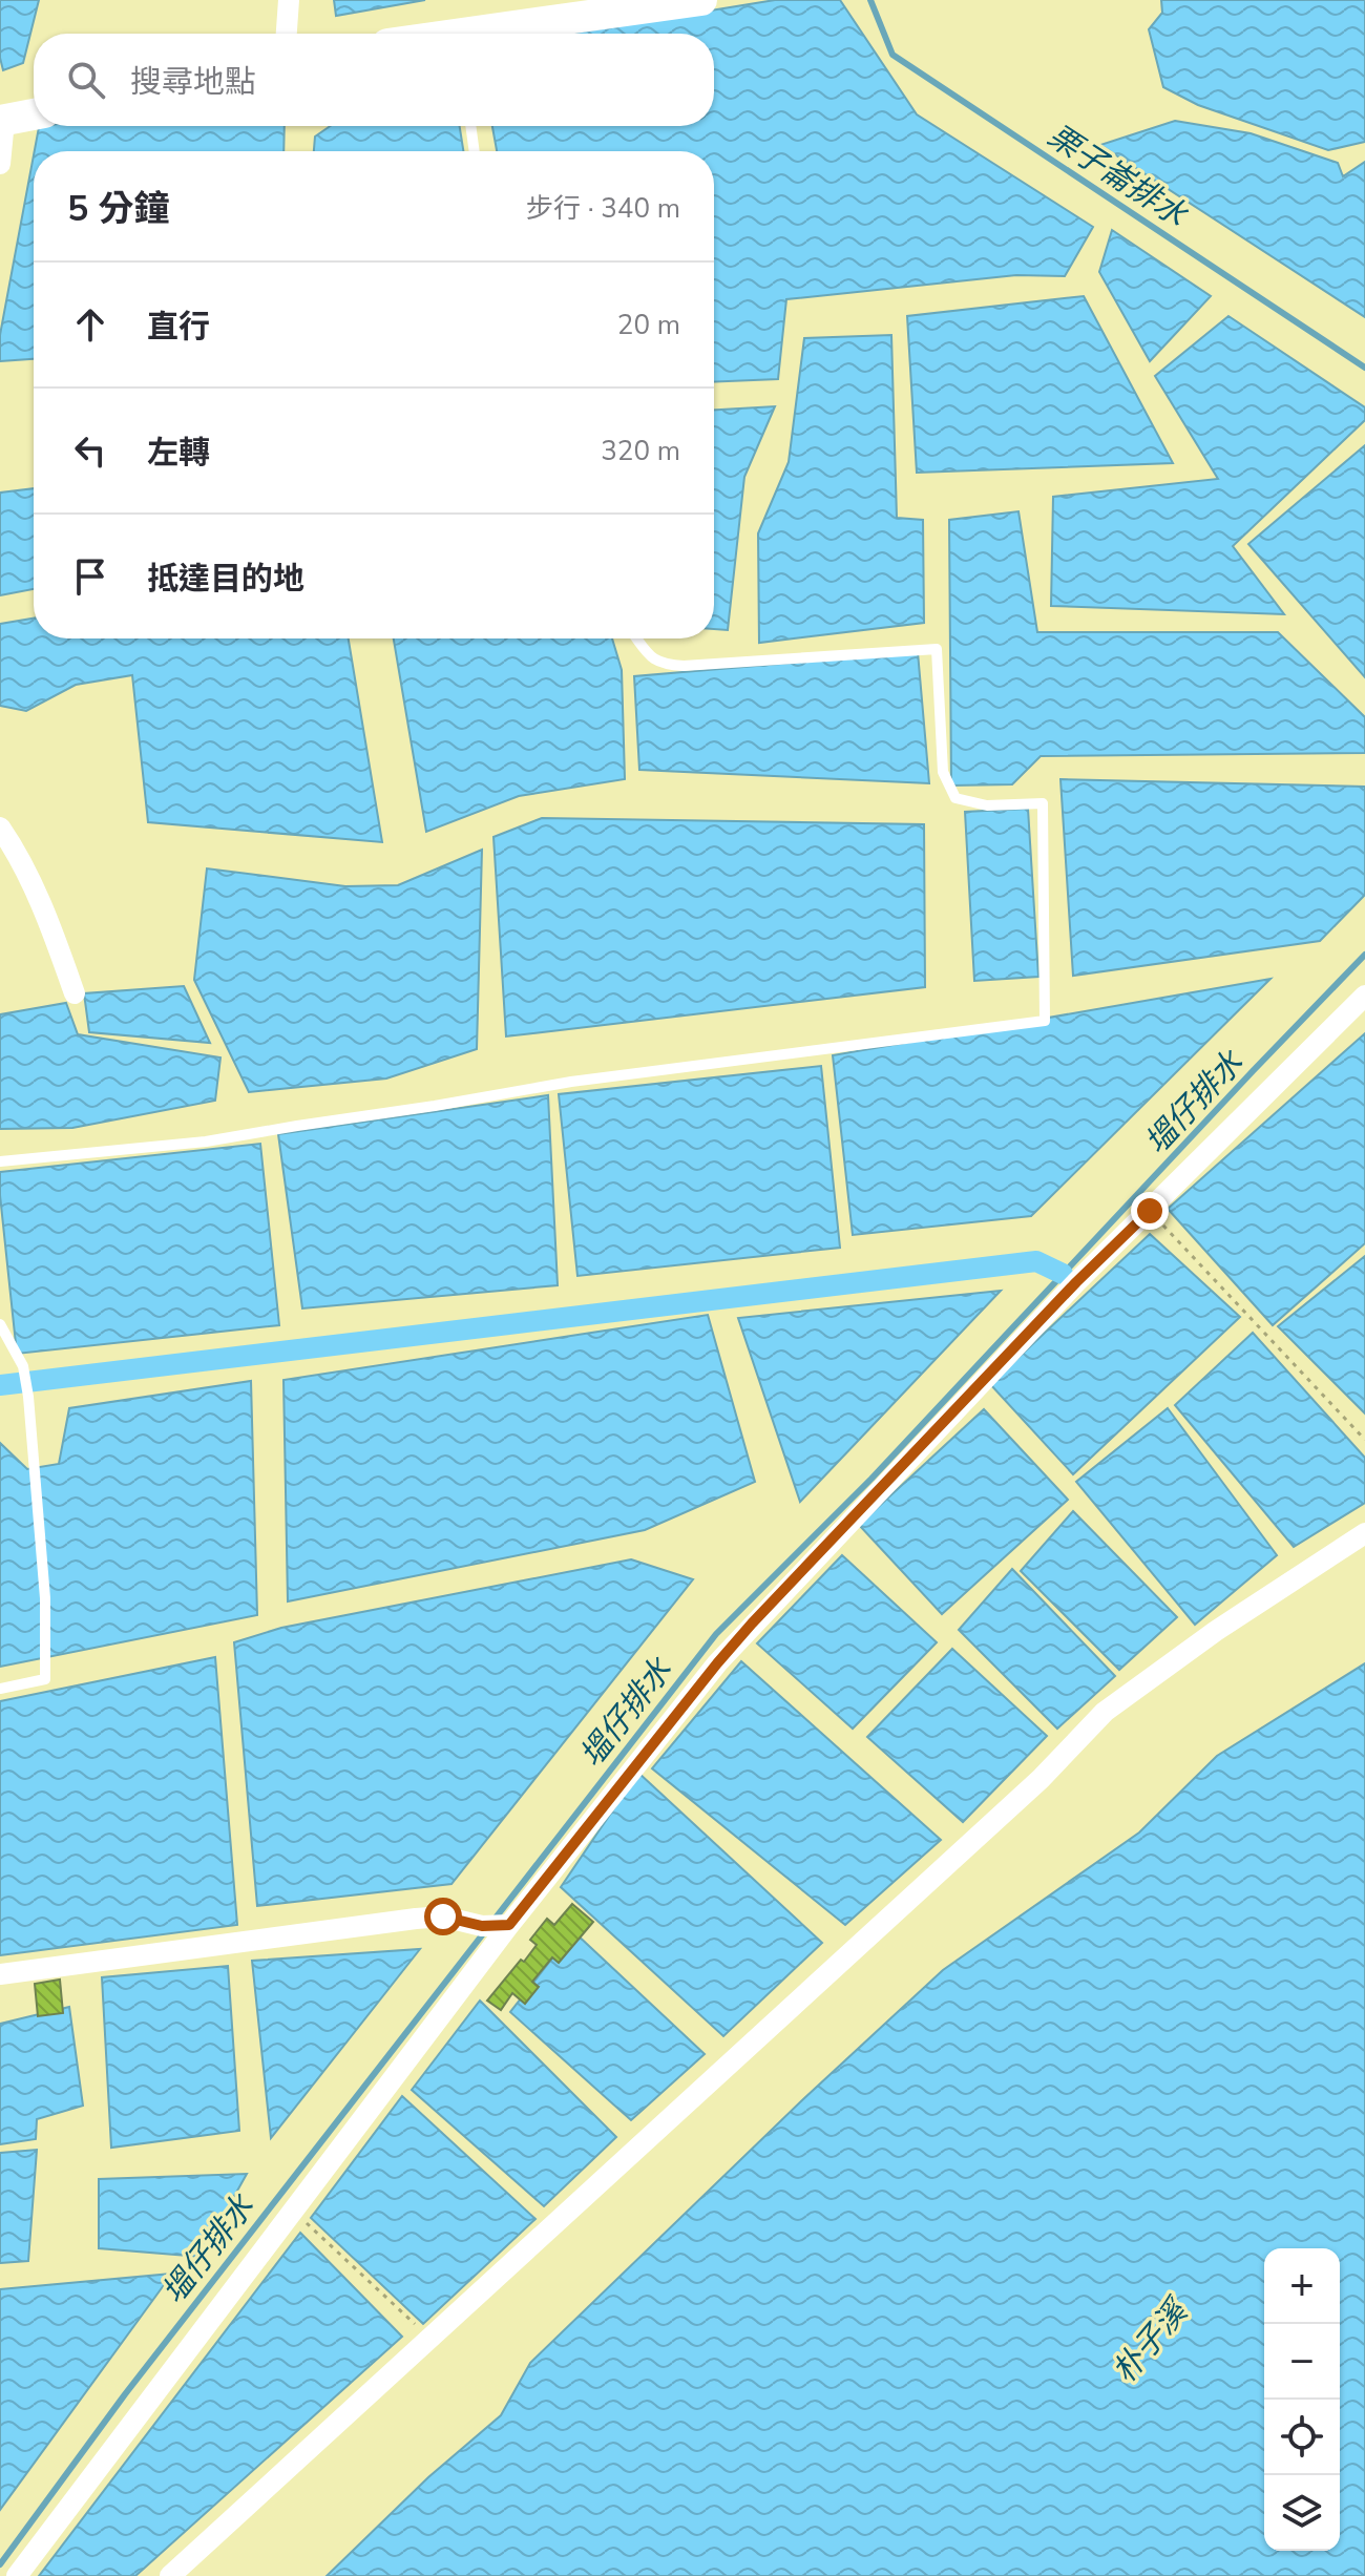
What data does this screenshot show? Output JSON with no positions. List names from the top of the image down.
{
  "water": ["栗子崙排水", "塭仔排水", "朴子溪"],
  "page": {
    "search": "搜尋地點",
    "heading": ["5 分鐘", "步行 · 340 m"],
    "list": [
      ["直行", "20 m"],
      ["左轉", "320 m"],
      "抵達目的地"
    ],
    "map_buttons": ["+", "−"]
  }
}
